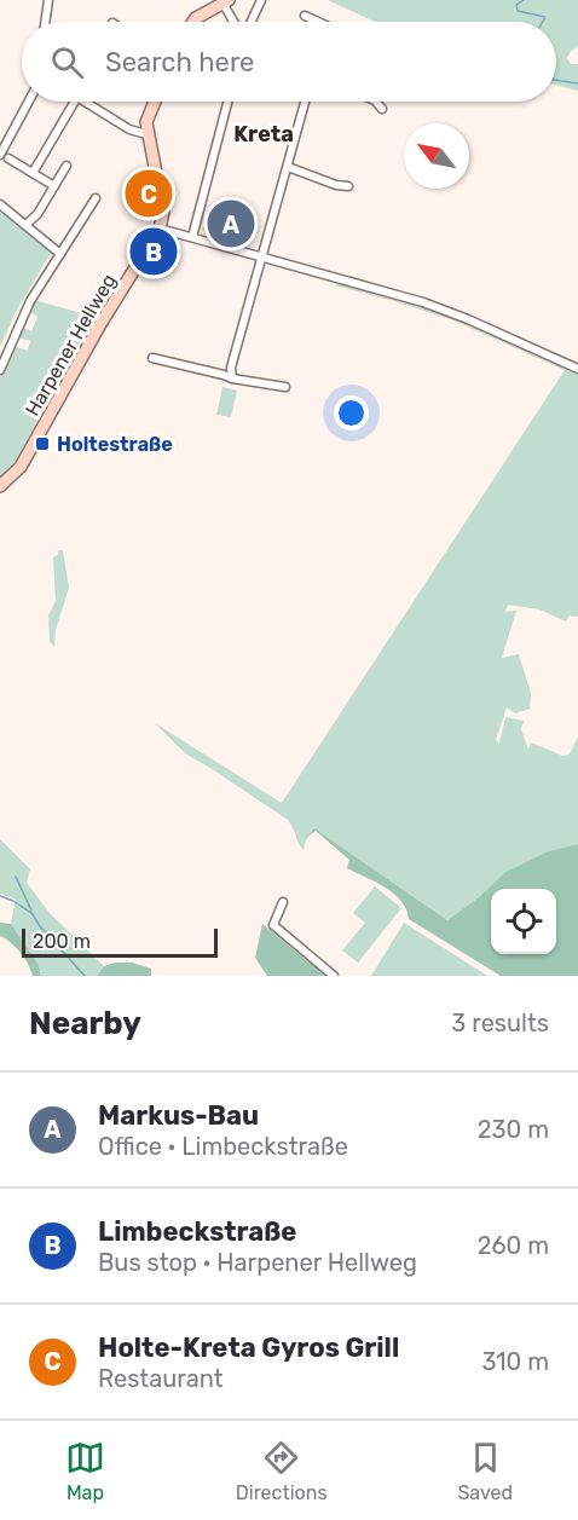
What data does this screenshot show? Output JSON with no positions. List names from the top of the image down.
{
  "streets": {
    "street": ["Harpener Hellweg"]
  },
  "districts": ["Kreta"],
  "places": {
    "transit": ["Holtestraße"]
  },
  "scale_bar": "200 m",
  "north": "top left",
  "page": {
    "search": "Search here",
    "pins": ["C", "A", "B"],
    "scale": "200 m",
    "heading": ["Nearby", "3 results"],
    "list": [
      {
        "mark": "A",
        "name": "Markus-Bau",
        "note": "Office · Limbeckstraße",
        "value": "230 m"
      },
      {
        "mark": "B",
        "name": "Limbeckstraße",
        "note": "Bus stop · Harpener Hellweg",
        "value": "260 m"
      },
      {
        "mark": "C",
        "name": "Holte-Kreta Gyros Grill",
        "note": "Restaurant",
        "value": "310 m"
      }
    ],
    "nav": ["Map", "Directions", "Saved"]
  }
}
